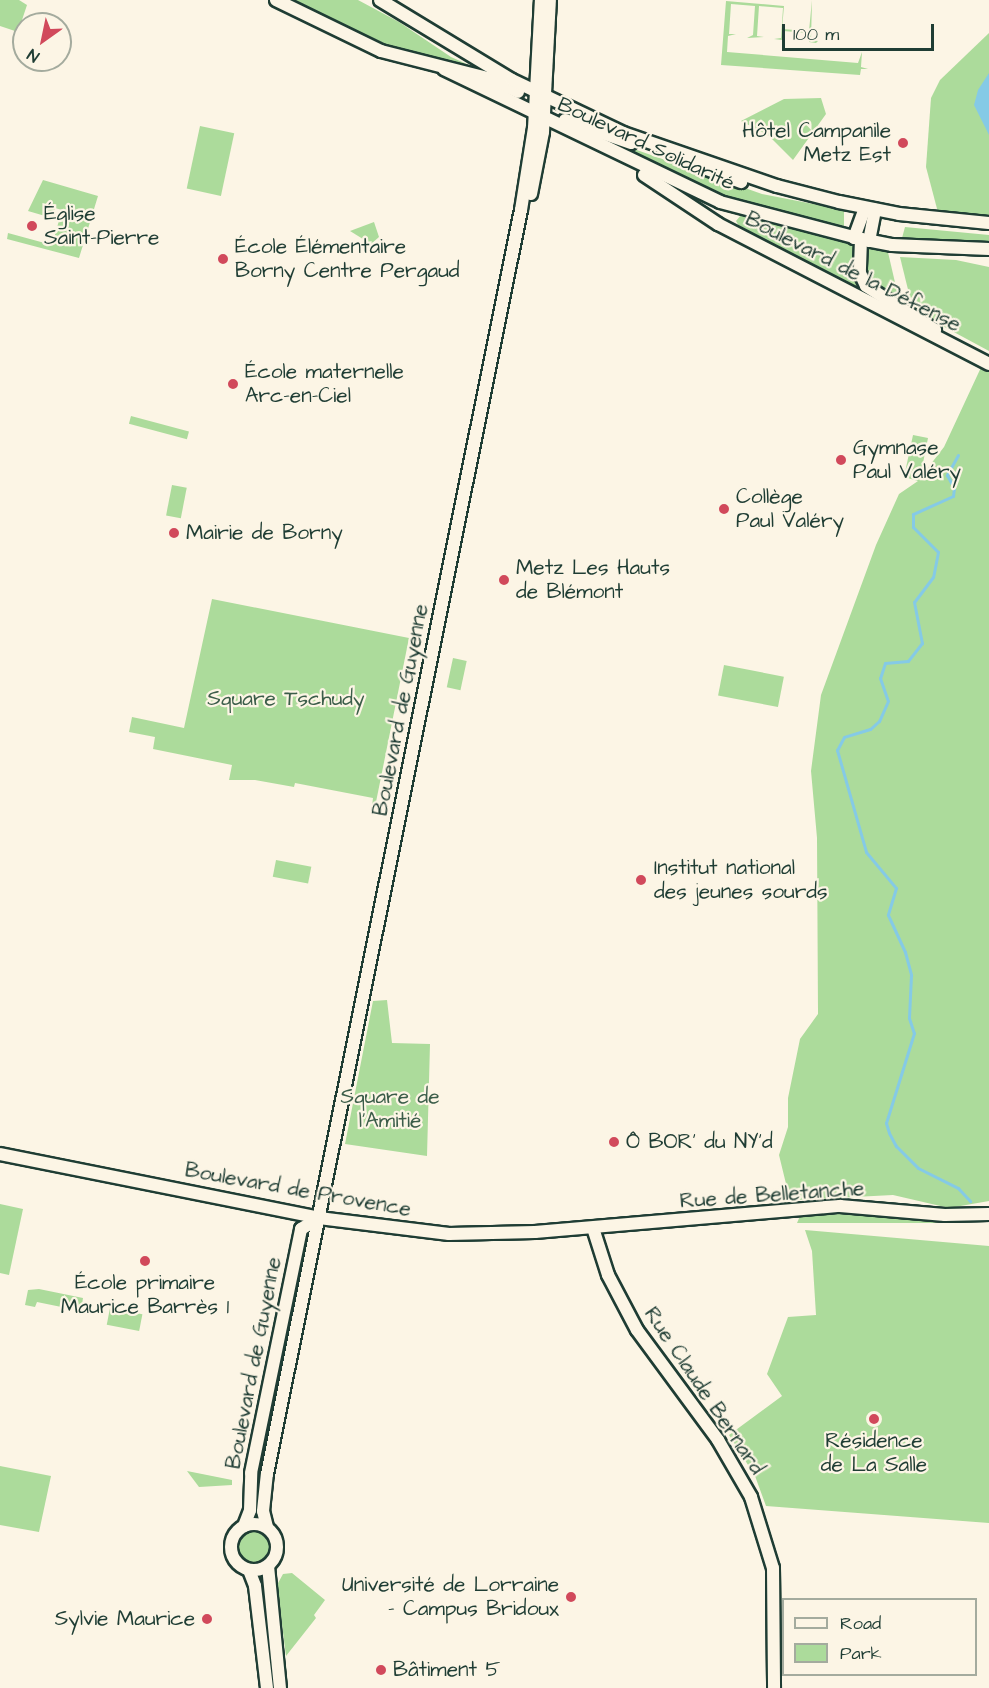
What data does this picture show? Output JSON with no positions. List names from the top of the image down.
{
  "streets": {
    "main road": [
      "Boulevard Solidarité",
      "Boulevard de la Défense",
      "Boulevard de Guyenne",
      "Boulevard de Provence",
      "Rue de Belletanche",
      "Rue Claude Bernard"
    ]
  },
  "crossings": [
    ["Boulevard Solidarité", "Boulevard de la Défense"],
    ["Boulevard Solidarité", "Boulevard de Guyenne"],
    ["Boulevard de Guyenne", "Boulevard de Provence"],
    ["Boulevard de Provence", "Rue de Belletanche"],
    ["Boulevard de Provence", "Rue Claude Bernard"],
    ["Rue de Belletanche", "Rue Claude Bernard"]
  ],
  "parks": ["Square Tschudy", "Square de l'Amitié"],
  "places": [
    "Hôtel Campanile Metz Est",
    "Église Saint-Pierre",
    "École Élémentaire Borny Centre Pergaud",
    "École maternelle Arc-en-Ciel",
    "Gymnase Paul Valéry",
    "Collège Paul Valéry",
    "Mairie de Borny",
    "Metz Les Hauts de Blémont",
    "Institut national des jeunes sourds",
    "Ô BOR' du NY'd",
    "École primaire Maurice Barrès 1",
    "Résidence de La Salle",
    "Université de Lorraine - Campus Bridoux",
    "Sylvie Maurice",
    "Bâtiment 5"
  ],
  "legend": ["Road", "Park"],
  "scale_bar": "100 m",
  "north": "bottom left"
}
